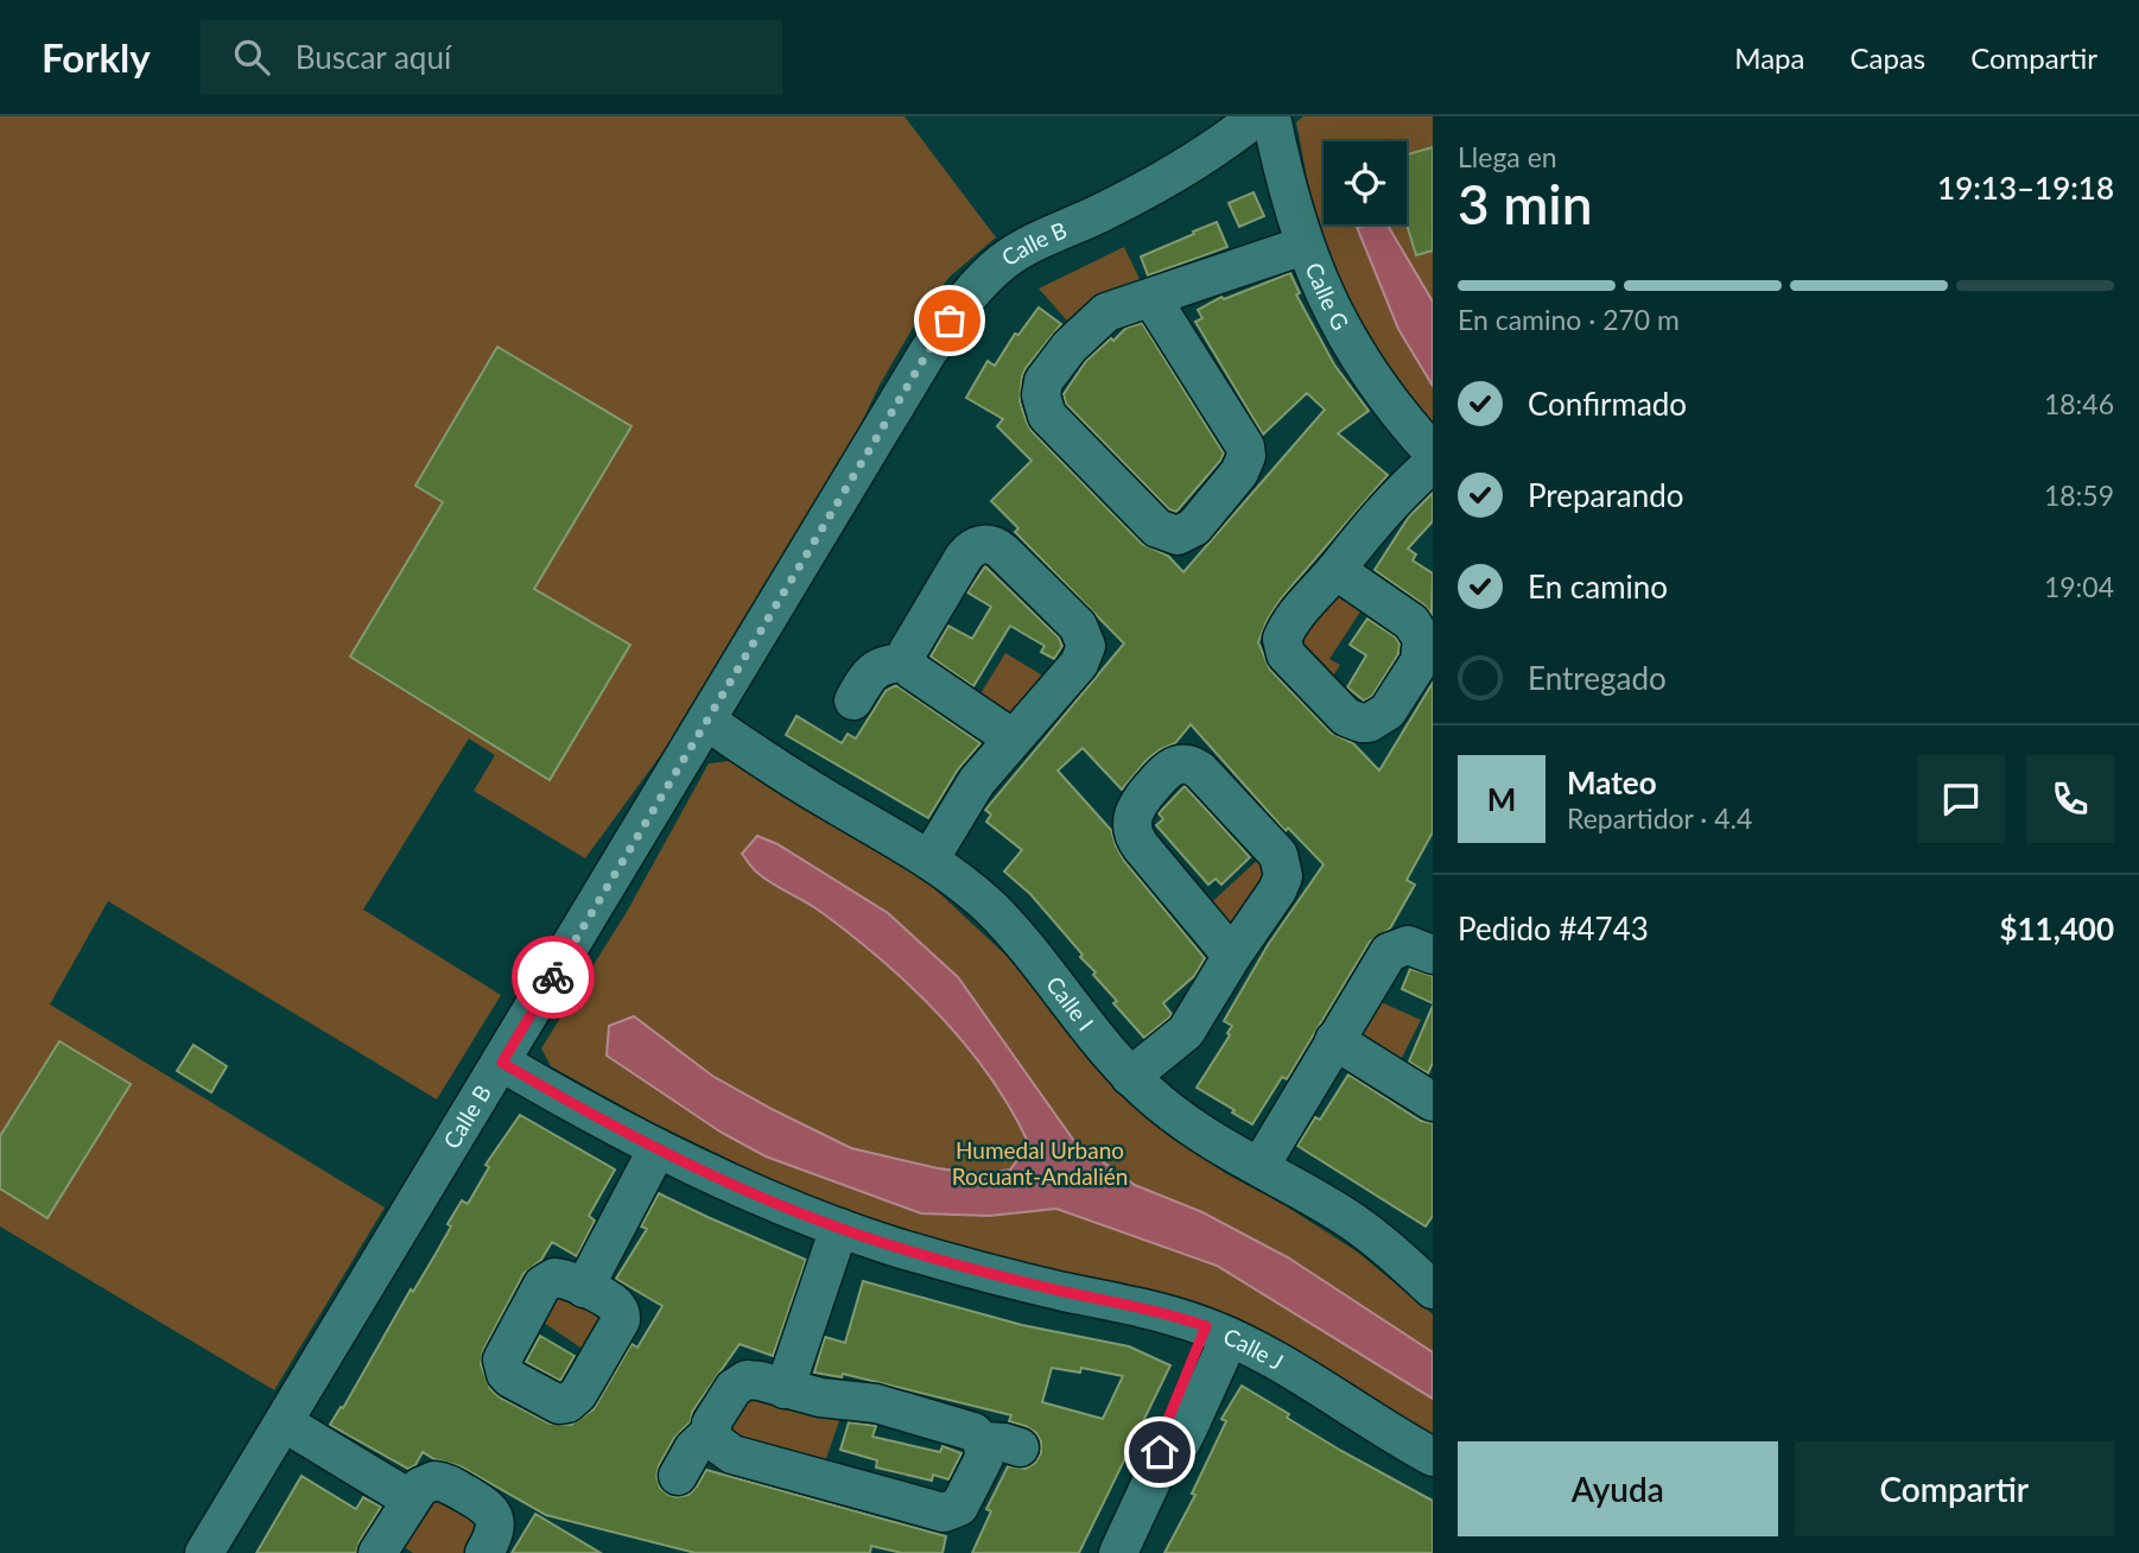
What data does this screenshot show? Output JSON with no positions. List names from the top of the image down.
{
  "streets": {
    "street": [
      "Calle B",
      "Calle G",
      "Calle I",
      "Calle J"
    ]
  },
  "crossings": [
    ["Calle B", "Calle I"],
    ["Calle B", "Calle J"]
  ],
  "parks": ["Humedal Urbano Rocuant-Andalién"],
  "page": {
    "header": "Forkly",
    "search": "Buscar aquí",
    "nav": ["Mapa", "Capas", "Compartir"],
    "heading": ["3 min", "Llega en", "19:13–19:18"],
    "panel": [
      "Mateo",
      "Repartidor · 4.4",
      "Pedido #4743",
      "$11,400"
    ],
    "bar": "En camino · 270 m",
    "list": [
      ["Confirmado", "18:46"],
      ["Preparando", "18:59"],
      ["En camino", "19:04"],
      "Entregado"
    ],
    "round": "M",
    "buttons": ["Ayuda", "Compartir"]
  }
}
